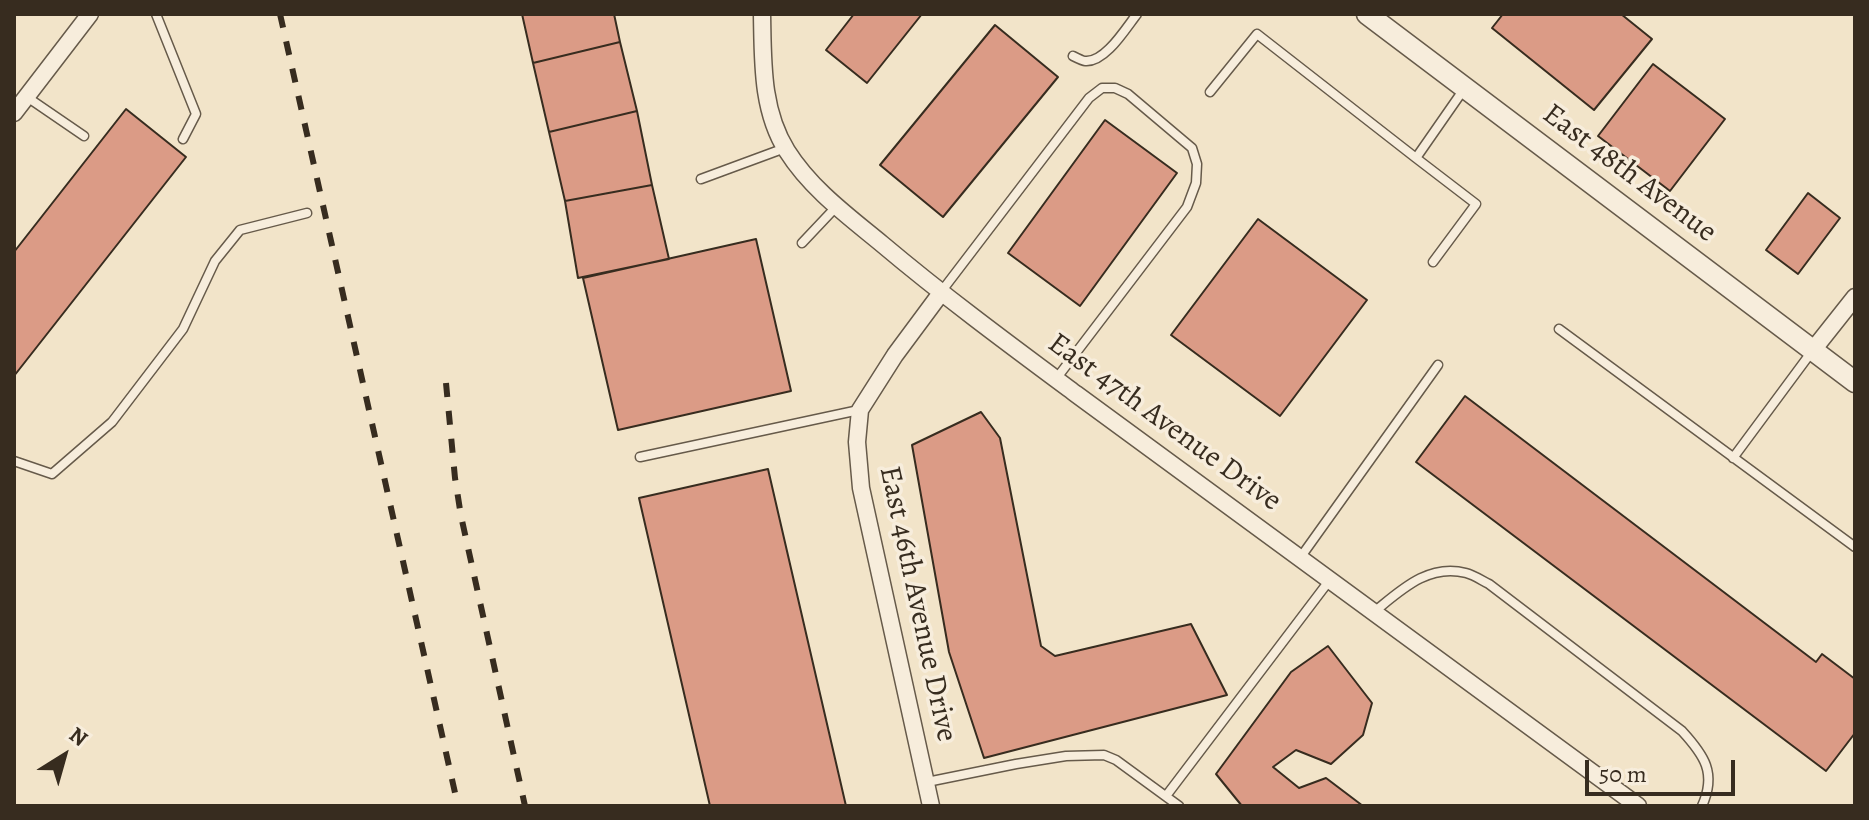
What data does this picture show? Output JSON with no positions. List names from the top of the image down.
{
  "streets": {
    "street": ["East 48th Avenue", "East 47th Avenue Drive", "East 46th Avenue Drive"]
  },
  "crossings": [
    ["East 47th Avenue Drive", "East 46th Avenue Drive"]
  ],
  "scale_bar": "50 m",
  "north": "top right"
}
